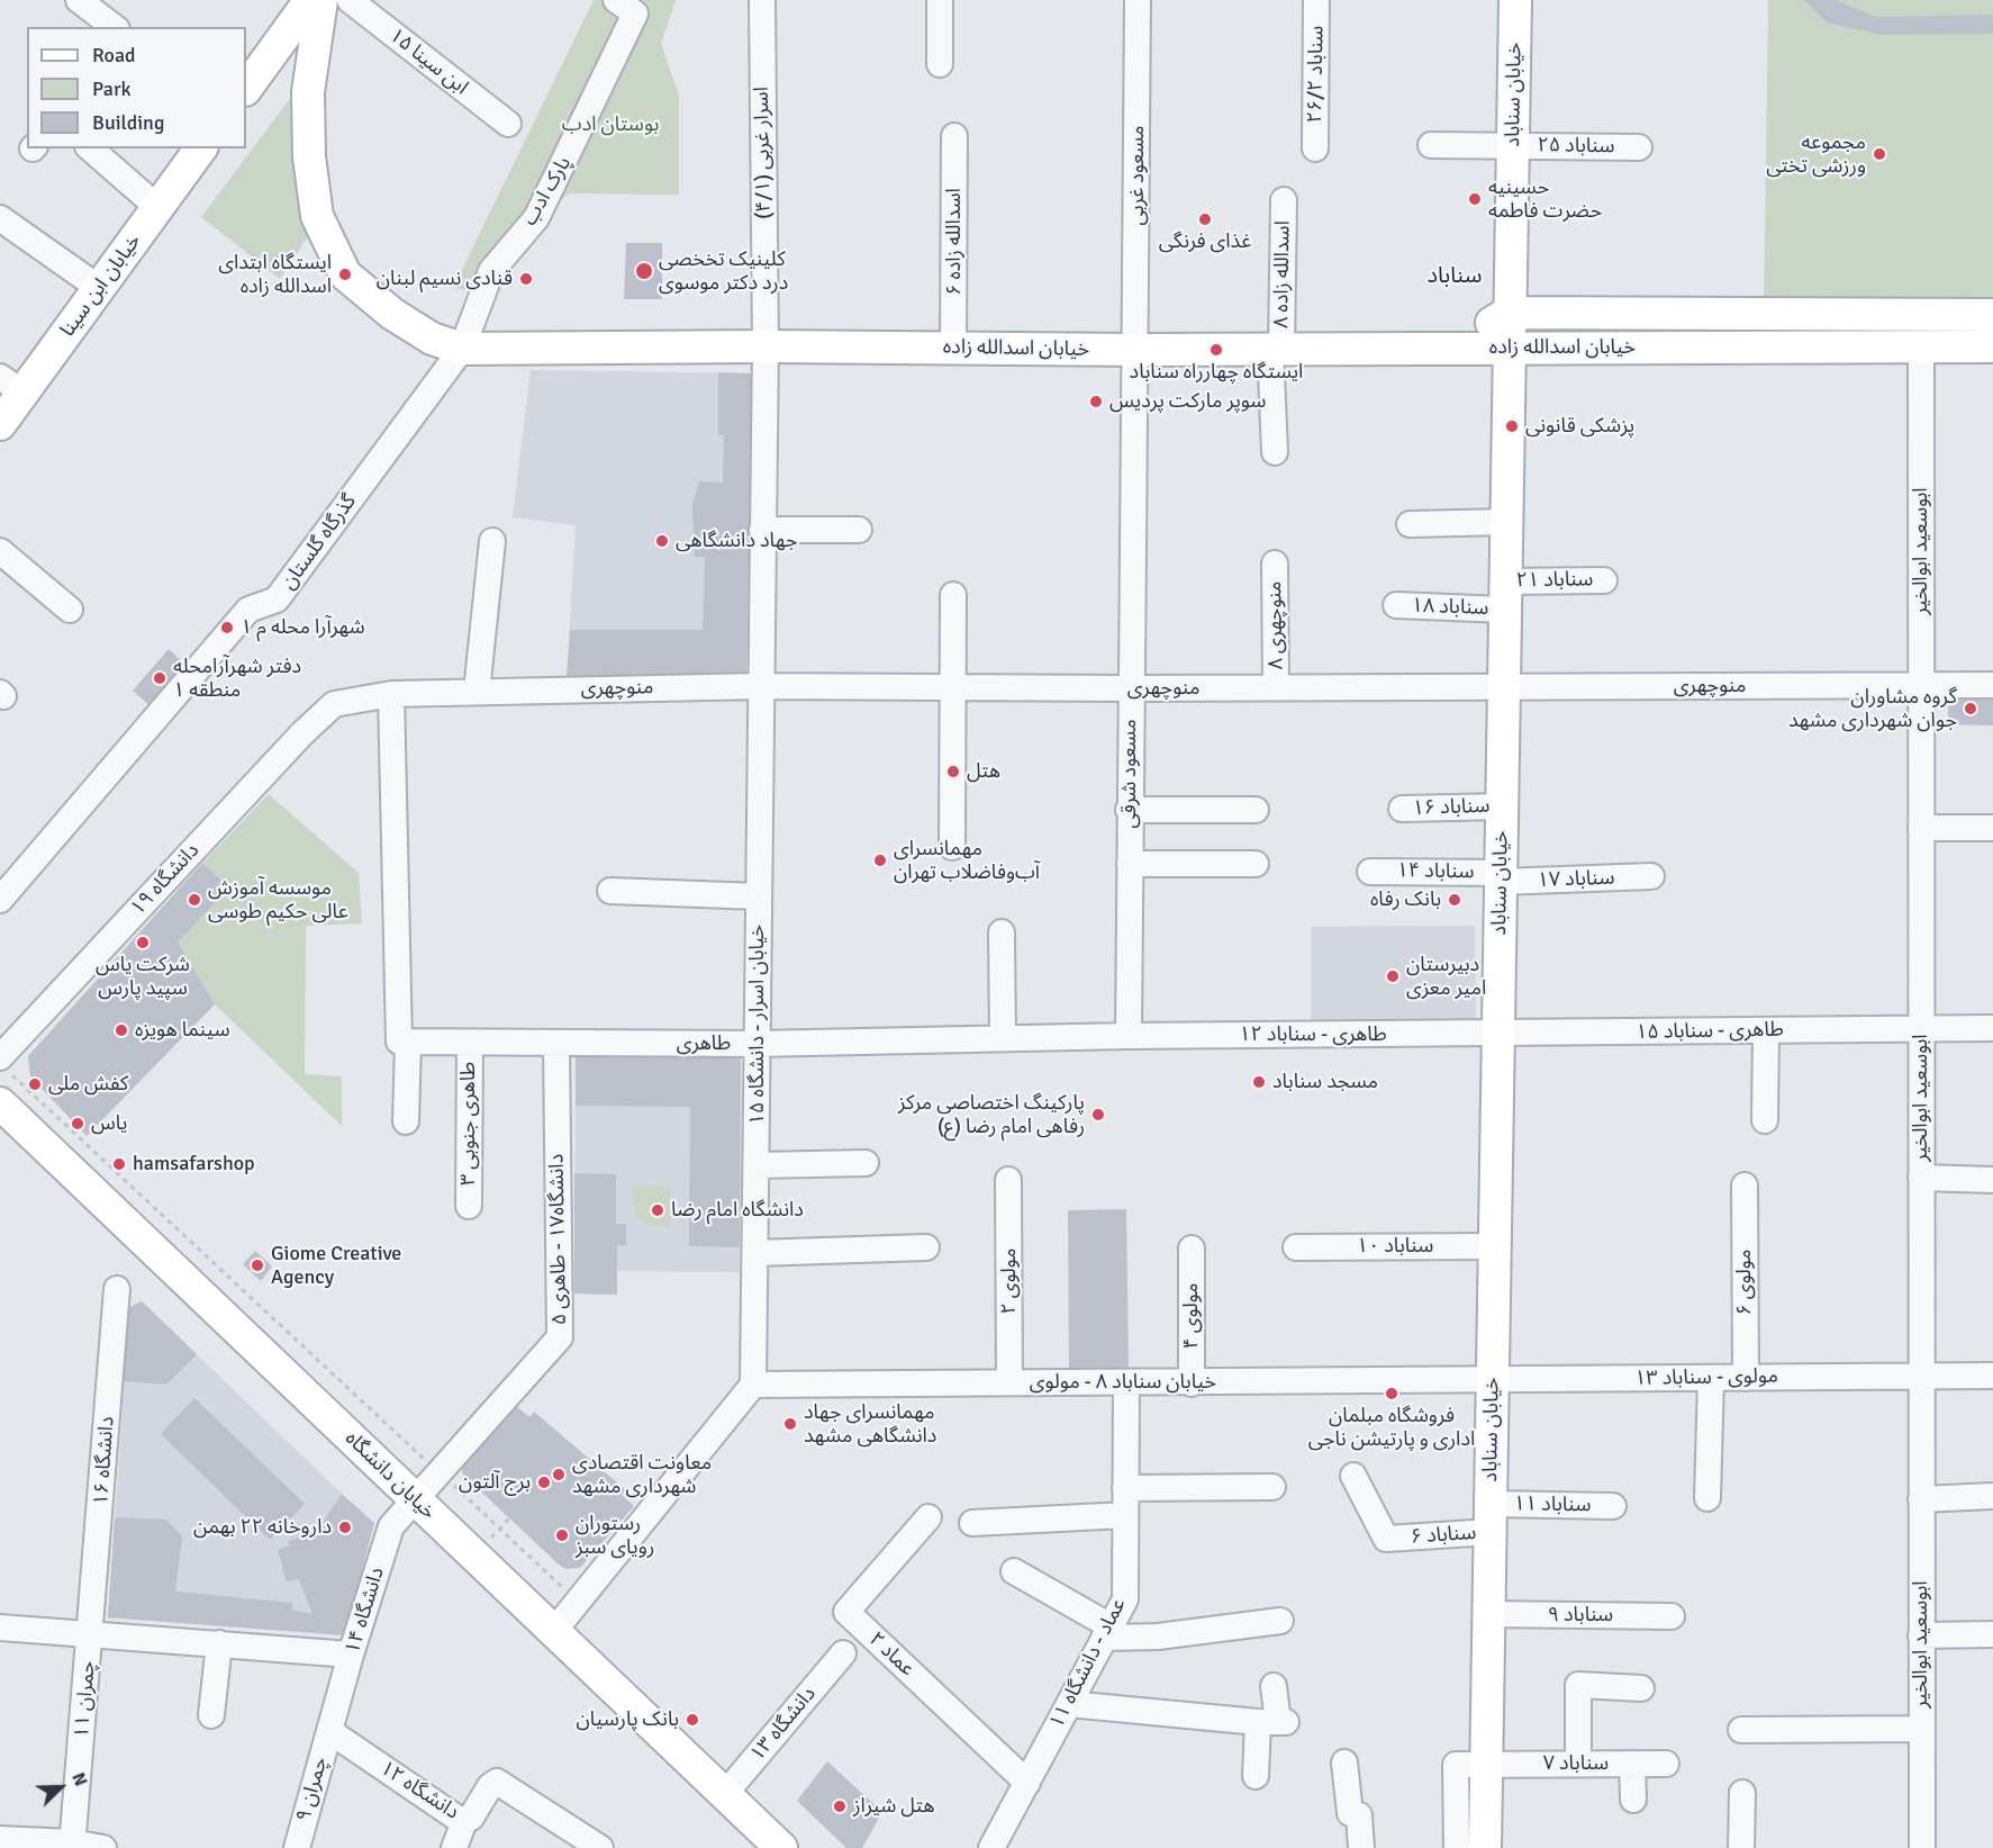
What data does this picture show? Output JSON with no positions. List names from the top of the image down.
{
  "streets": {
    "main road": [
      "خیابان سناباد",
      "خیابان ابن سینا",
      "خیابان اسدالله زاده",
      "خیابان دانشگاه"
    ],
    "street": [
      "ابن سینا ۱۵",
      "سناباد ۲۶/۲",
      "سناباد ۲۵",
      "اسرار غربی (۴/۱)",
      "مسعود غربی",
      "پارک ادب",
      "اسدالله زاده ۶",
      "اسدالله زاده ۸",
      "گذرگاه گلستان",
      "ابوسعید ابوالخیر",
      "سناباد ۲۱",
      "سناباد ۱۸",
      "منوچهری ۸",
      "منوچهری",
      "مسعود شرقی",
      "سناباد ۱۶",
      "سناباد ۱۴",
      "دانشگاه ۱۹",
      "سناباد ۱۷",
      "خیابان اسرار - دانشگاه ۱۵",
      "طاهری - سناباد ۱۵",
      "طاهری - سناباد ۱۲",
      "طاهری",
      "طاهری جنوبی ۳",
      "دانشگاه۱۷ - طاهری ۵",
      "سناباد ۱۰",
      "مولوی ۲",
      "مولوی ۶",
      "مولوی ۴",
      "مولوی - سناباد ۱۳",
      "خیابان سناباد ۸ - مولوی",
      "دانشگاه ۱۶",
      "سناباد ۱۱",
      "سناباد ۶",
      "دانشگاه ۱۴",
      "سناباد ۹",
      "عماد ۲",
      "عماد - دانشگاه ۱۱",
      "چمران ۱۱",
      "دانشگاه ۱۳",
      "سناباد ۷",
      "چمران ۹",
      "دانشگاه ۱۲"
    ]
  },
  "crossings": [
    ["خیابان سناباد", "سناباد ۲۵"],
    ["خیابان سناباد", "خیابان اسدالله زاده"],
    ["خیابان سناباد", "سناباد ۲۱"],
    ["خیابان سناباد", "سناباد ۱۸"],
    ["خیابان سناباد", "منوچهری"],
    ["خیابان سناباد", "سناباد ۱۶"],
    ["خیابان سناباد", "سناباد ۱۴"],
    ["خیابان سناباد", "سناباد ۱۷"],
    ["خیابان سناباد", "طاهری - سناباد ۱۵"],
    ["خیابان سناباد", "طاهری - سناباد ۱۲"],
    ["خیابان سناباد", "سناباد ۱۰"],
    ["خیابان سناباد", "مولوی - سناباد ۱۳"],
    ["خیابان سناباد", "خیابان سناباد ۸ - مولوی"],
    ["خیابان سناباد", "سناباد ۱۱"],
    ["خیابان سناباد", "سناباد ۶"],
    ["خیابان سناباد", "سناباد ۹"],
    ["خیابان سناباد", "سناباد ۷"],
    ["اسرار غربی (۴/۱)", "خیابان اسدالله زاده"],
    ["اسرار غربی (۴/۱)", "خیابان اسرار - دانشگاه ۱۵"],
    ["مسعود غربی", "خیابان اسدالله زاده"],
    ["مسعود غربی", "مسعود شرقی"],
    ["پارک ادب", "خیابان اسدالله زاده"],
    ["پارک ادب", "گذرگاه گلستان"],
    ["اسدالله زاده ۶", "خیابان اسدالله زاده"],
    ["اسدالله زاده ۸", "خیابان اسدالله زاده"],
    ["خیابان اسدالله زاده", "گذرگاه گلستان"],
    ["خیابان اسدالله زاده", "ابوسعید ابوالخیر"],
    ["خیابان اسدالله زاده", "مسعود شرقی"],
    ["خیابان اسدالله زاده", "خیابان اسرار - دانشگاه ۱۵"],
    ["ابوسعید ابوالخیر", "منوچهری"],
    ["ابوسعید ابوالخیر", "طاهری - سناباد ۱۵"],
    ["ابوسعید ابوالخیر", "مولوی - سناباد ۱۳"],
    ["سناباد ۲۱", "سناباد ۱۸"],
    ["منوچهری ۸", "منوچهری"],
    ["منوچهری", "مسعود شرقی"],
    ["منوچهری", "دانشگاه ۱۹"],
    ["منوچهری", "خیابان اسرار - دانشگاه ۱۵"],
    ["مسعود شرقی", "طاهری - سناباد ۱۲"],
    ["مسعود شرقی", "طاهری"],
    ["سناباد ۱۴", "سناباد ۱۷"],
    ["خیابان اسرار - دانشگاه ۱۵", "طاهری"],
    ["خیابان اسرار - دانشگاه ۱۵", "خیابان سناباد ۸ - مولوی"],
    ["طاهری - سناباد ۱۵", "طاهری - سناباد ۱۲"],
    ["طاهری - سناباد ۱۲", "طاهری"],
    ["طاهری", "طاهری جنوبی ۳"],
    ["طاهری", "دانشگاه۱۷ - طاهری ۵"],
    ["دانشگاه۱۷ - طاهری ۵", "خیابان دانشگاه"],
    ["دانشگاه۱۷ - طاهری ۵", "دانشگاه ۱۴"],
    ["مولوی ۲", "خیابان سناباد ۸ - مولوی"],
    ["مولوی ۶", "مولوی - سناباد ۱۳"],
    ["مولوی ۴", "خیابان سناباد ۸ - مولوی"],
    ["مولوی - سناباد ۱۳", "خیابان سناباد ۸ - مولوی"],
    ["خیابان سناباد ۸ - مولوی", "عماد - دانشگاه ۱۱"],
    ["دانشگاه ۱۶", "چمران ۱۱"],
    ["خیابان دانشگاه", "دانشگاه ۱۴"],
    ["خیابان دانشگاه", "دانشگاه ۱۳"],
    ["سناباد ۱۱", "سناباد ۶"],
    ["دانشگاه ۱۴", "چمران ۹"],
    ["دانشگاه ۱۴", "دانشگاه ۱۲"],
    ["عماد ۲", "عماد - دانشگاه ۱۱"],
    ["چمران ۹", "دانشگاه ۱۲"]
  ],
  "districts": ["سناباد"],
  "parks": ["بوستان ادب"],
  "places": [
    "مجموعه ورزشی تختی",
    "حسینیه حضرت فاطمه",
    "غذای فرنگی",
    "کلینیک تخخصی درد دکتر موسوی",
    "ایستگاه ابتدای اسدالله زاده",
    "قنادی نسیم لبنان",
    "ایستگاه چهارراه سناباد",
    "سوپر مارکت پردیس",
    "پزشکی قانونی",
    "جهاد دانشگاهی",
    "شهرآرا محله م ۱",
    "دفتر شهرآرامحله منطقه ۱",
    "گروه مشاوران جوان شهرداری مشهد",
    "هتل",
    "مهمانسرای آب‌و‌فاضلاب تهران",
    "موسسه آموزش عالی حکیم طوسی",
    "بانک رفاه",
    "شرکت یاس سپید پارس",
    "دبیرستان امیر معزی",
    "سینما هویزه",
    "مسجد سناباد",
    "کفش ملی",
    "پارکینگ اختصاصی مرکز رفاهی امام رضا (ع)",
    "یاس",
    "hamsafarshop",
    "دانشگاه امام رضا",
    "Giome Creative Agency",
    "فروشگاه مبلمان اداری و پارتیشن ناجی",
    "مهمانسرای جهاد دانشگاهی مشهد",
    "معاونت اقتصادی شهرداری مشهد",
    "برج آلتون",
    "داروخانه ۲۲ بهمن",
    "رستوران رویای سبز",
    "بانک پارسیان",
    "هتل شیراز"
  ],
  "legend": ["Road", "Park", "Building"],
  "north": "top right"
}
